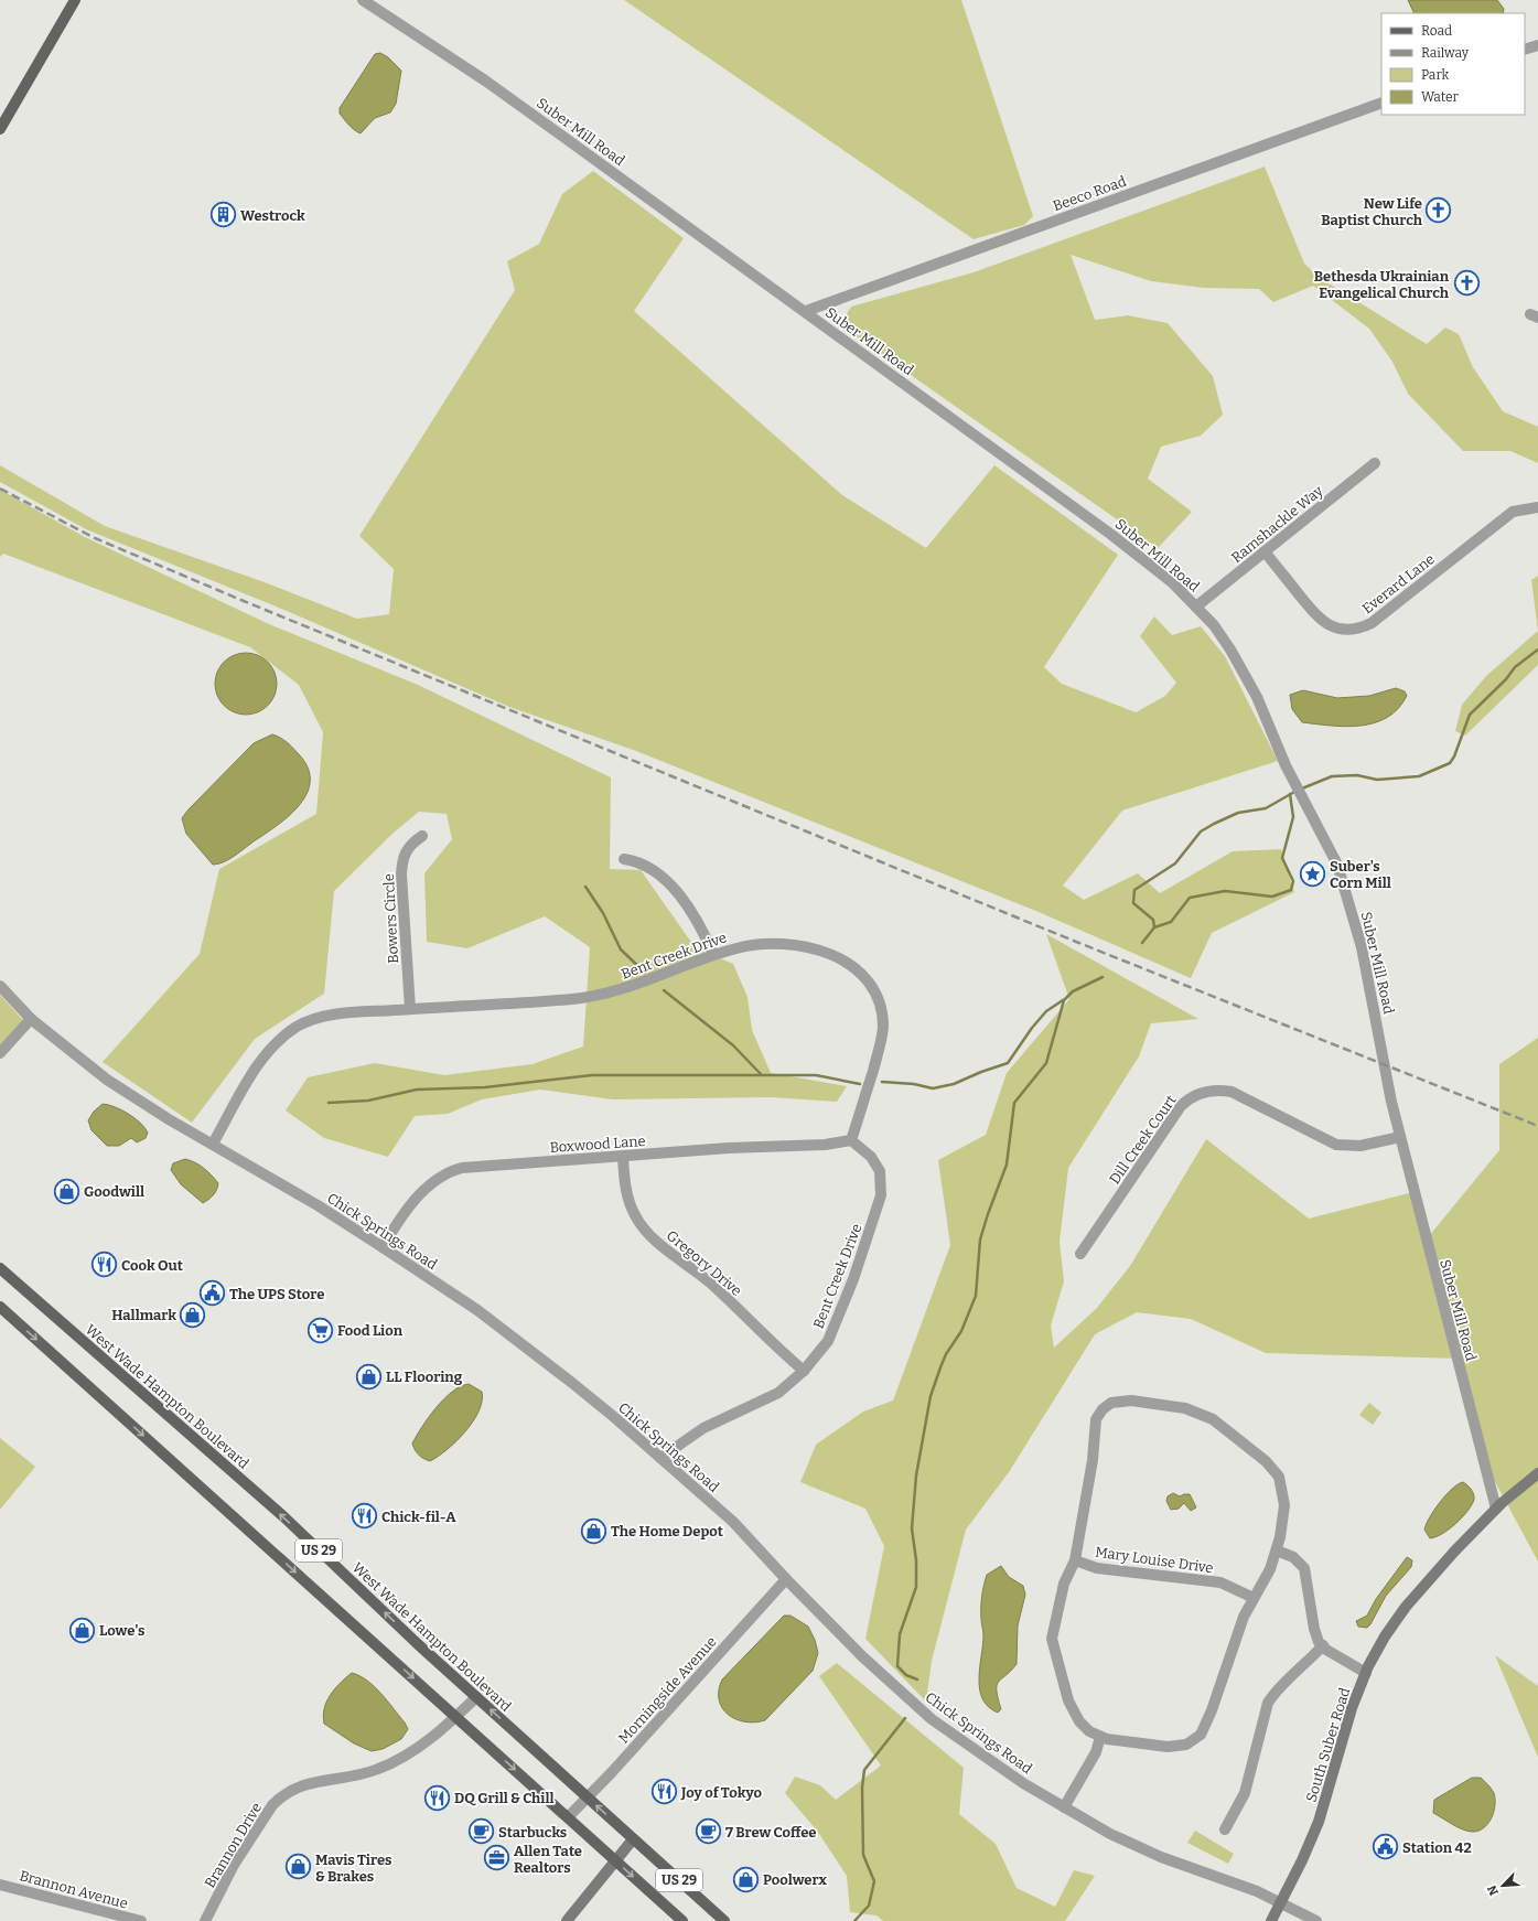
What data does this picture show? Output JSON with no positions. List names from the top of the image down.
{
  "streets": {
    "main road": ["West Wade Hampton Boulevard", "US 29"],
    "street": [
      "Suber Mill Road",
      "Beeco Road",
      "Ramshackle Way",
      "Everard Lane",
      "Bowers Circle",
      "Bent Creek Drive",
      "Dill Creek Court",
      "Boxwood Lane",
      "Chick Springs Road",
      "Gregory Drive",
      "Mary Louise Drive",
      "Morningside Avenue",
      "South Suber Road",
      "Brannon Drive",
      "Brannon Avenue"
    ]
  },
  "crossings": [
    ["Suber Mill Road", "Beeco Road"],
    ["Suber Mill Road", "Ramshackle Way"],
    ["Suber Mill Road", "Dill Creek Court"],
    ["Suber Mill Road", "South Suber Road"],
    ["Ramshackle Way", "Everard Lane"],
    ["Bowers Circle", "Bent Creek Drive"],
    ["Bent Creek Drive", "Boxwood Lane"],
    ["Bent Creek Drive", "Chick Springs Road"],
    ["Bent Creek Drive", "Gregory Drive"],
    ["Boxwood Lane", "Chick Springs Road"],
    ["Boxwood Lane", "Gregory Drive"],
    ["Chick Springs Road", "Morningside Avenue"],
    ["Chick Springs Road", "South Suber Road"],
    ["West Wade Hampton Boulevard", "Morningside Avenue"],
    ["West Wade Hampton Boulevard", "Brannon Drive"],
    ["US 29", "Morningside Avenue"],
    ["US 29", "Brannon Drive"]
  ],
  "places": {
    "church": ["New Life Baptist Church", "Bethesda Ukrainian Evangelical Church"],
    "building": ["Westrock"],
    "place": ["Suber's Corn Mill"],
    "shop": [
      "Goodwill",
      "Hallmark",
      "LL Flooring",
      "The Home Depot",
      "Lowe's",
      "Mavis Tires & Brakes",
      "Poolwerx"
    ],
    "restaurant": [
      "Cook Out",
      "Chick-fil-A",
      "Joy of Tokyo",
      "DQ Grill & Chill"
    ],
    "public building": ["The UPS Store", "Station 42"],
    "supermarket": ["Food Lion"],
    "cafe": ["Starbucks", "7 Brew Coffee"],
    "office": ["Allen Tate Realtors"]
  },
  "legend": [
    "Road",
    "Railway",
    "Park",
    "Water"
  ],
  "north": "bottom left"
}
